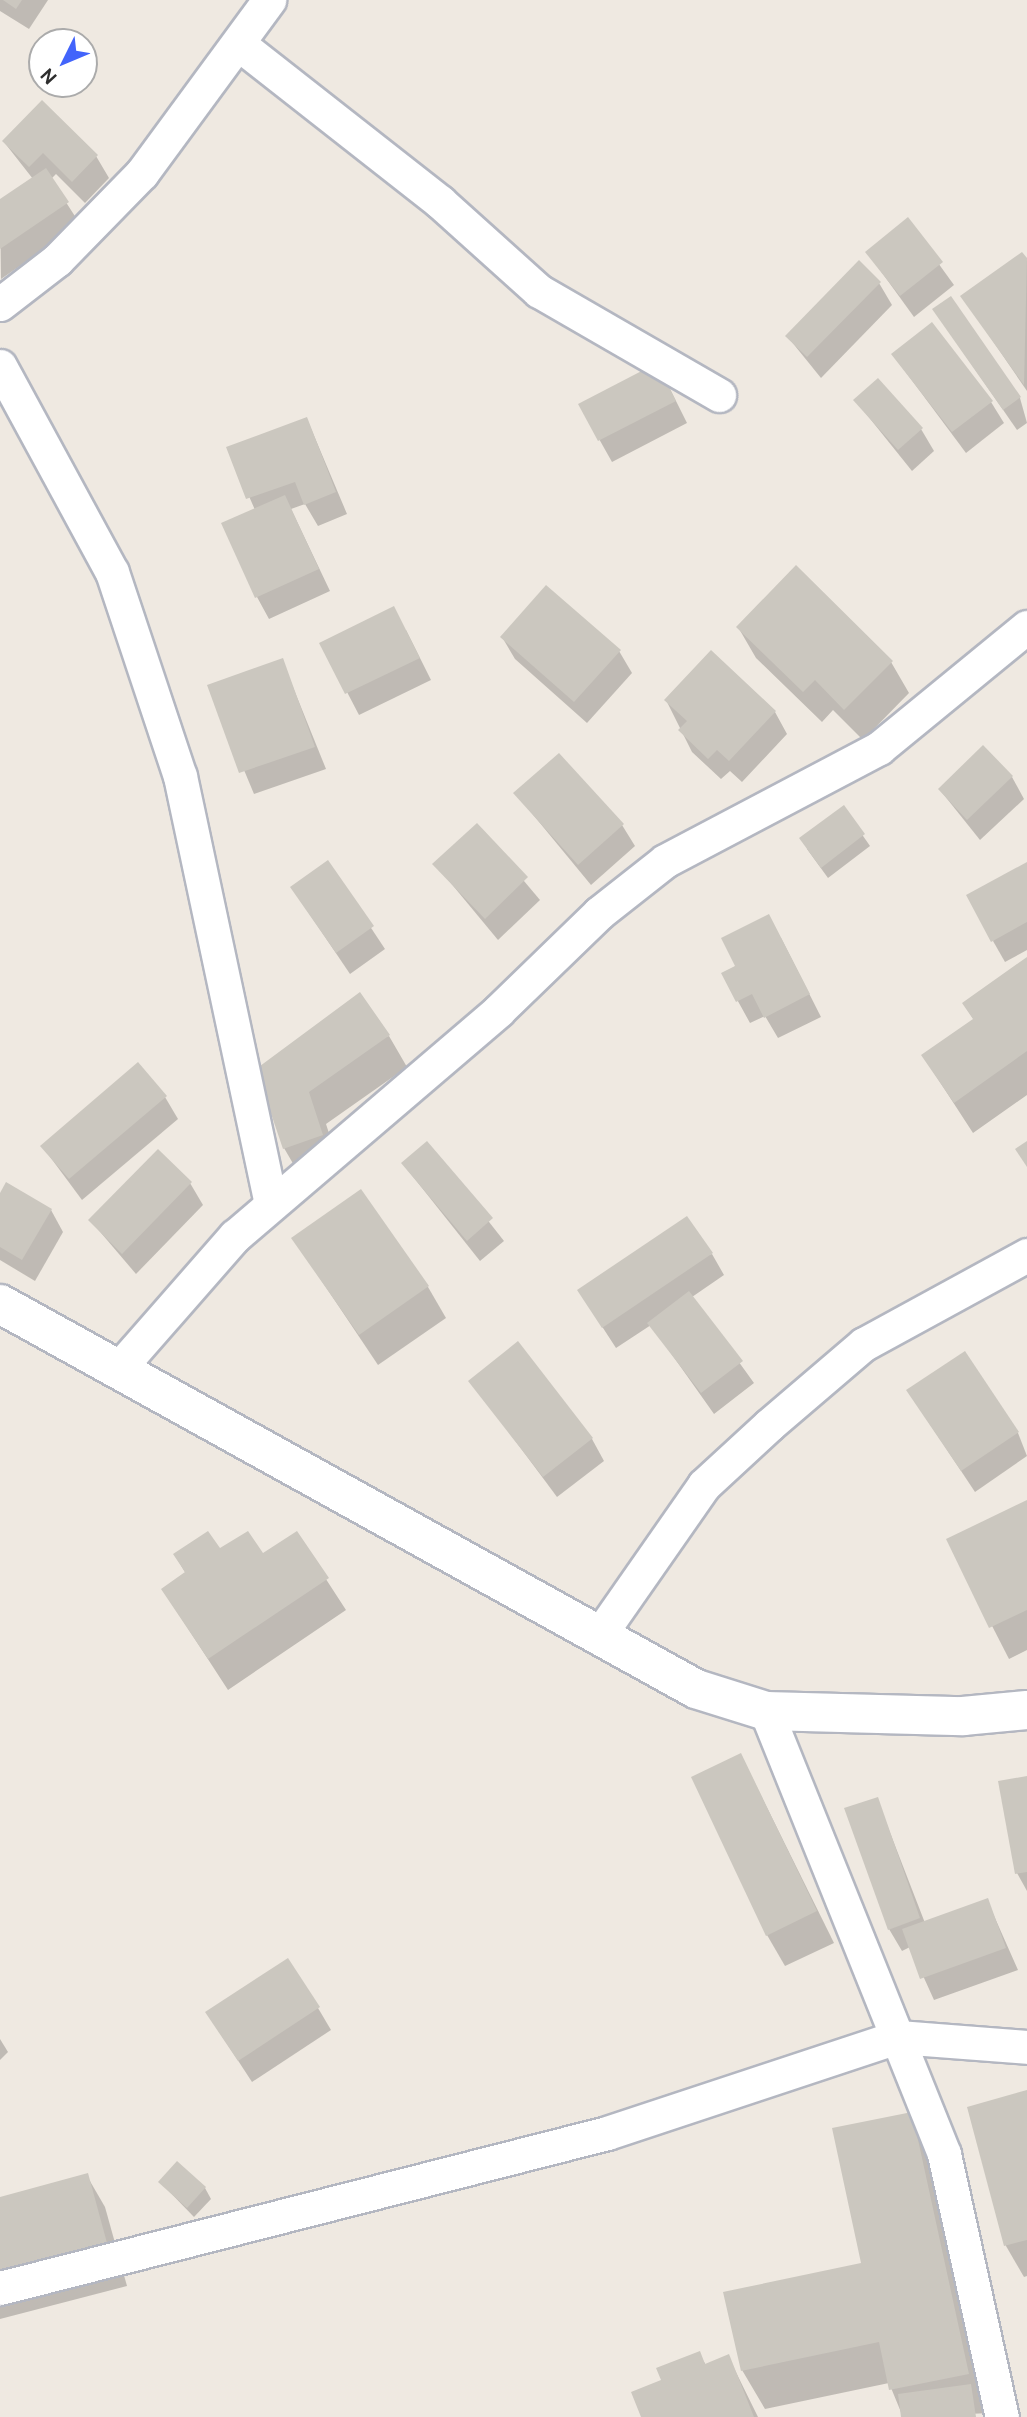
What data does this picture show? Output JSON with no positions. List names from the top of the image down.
{
  "north": "bottom left"
}
